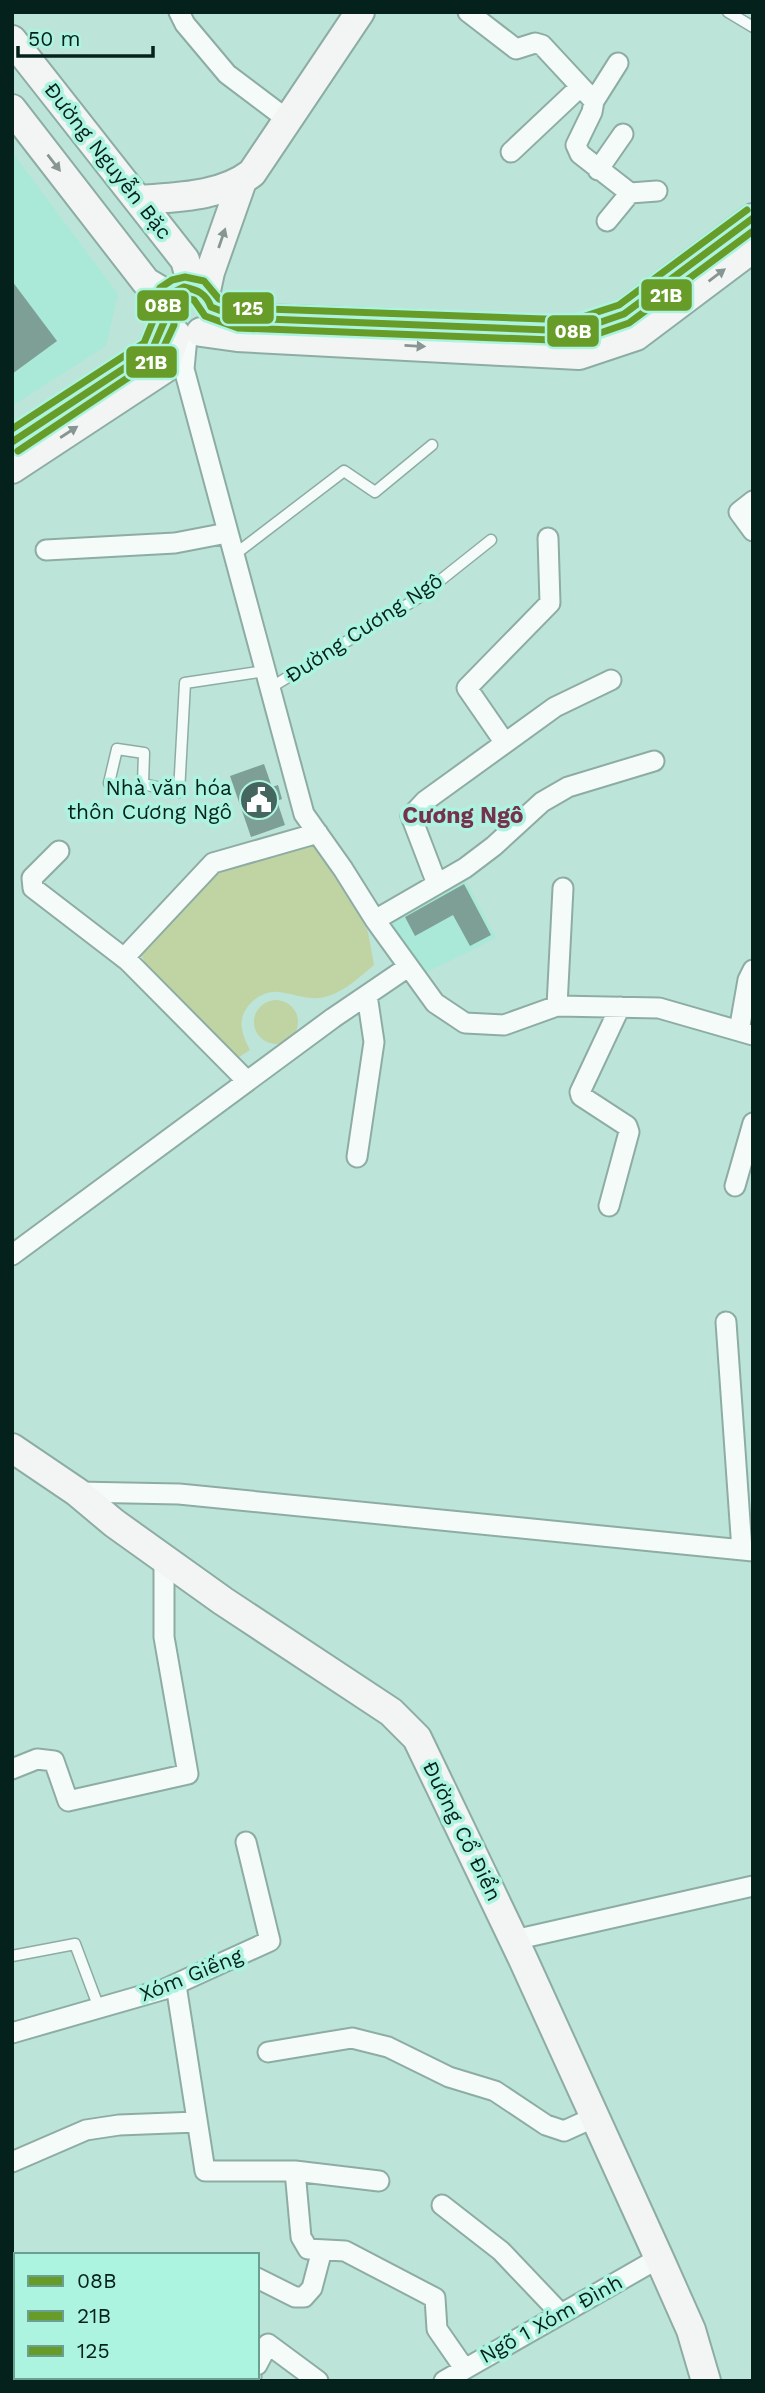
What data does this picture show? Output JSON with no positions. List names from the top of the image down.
{
  "streets": {
    "main road": ["Đường Nguyễn Bặc", "Đường Cổ Điển"],
    "street": ["Đường Cương Ngô", "Xóm Giếng", "Ngõ 1 Xóm Đình"]
  },
  "crossings": [
    ["Đường Nguyễn Bặc", "Đường Cương Ngô"],
    ["Đường Cổ Điển", "Ngõ 1 Xóm Đình"]
  ],
  "districts": ["Cương Ngô"],
  "places": {
    "public building": ["Nhà văn hóa thôn Cương Ngô"]
  },
  "lines": ["transit line 125", "transit line 08B", "transit line 21B"],
  "legend": ["08B", "21B", "125"],
  "scale_bar": "50 m"
}
